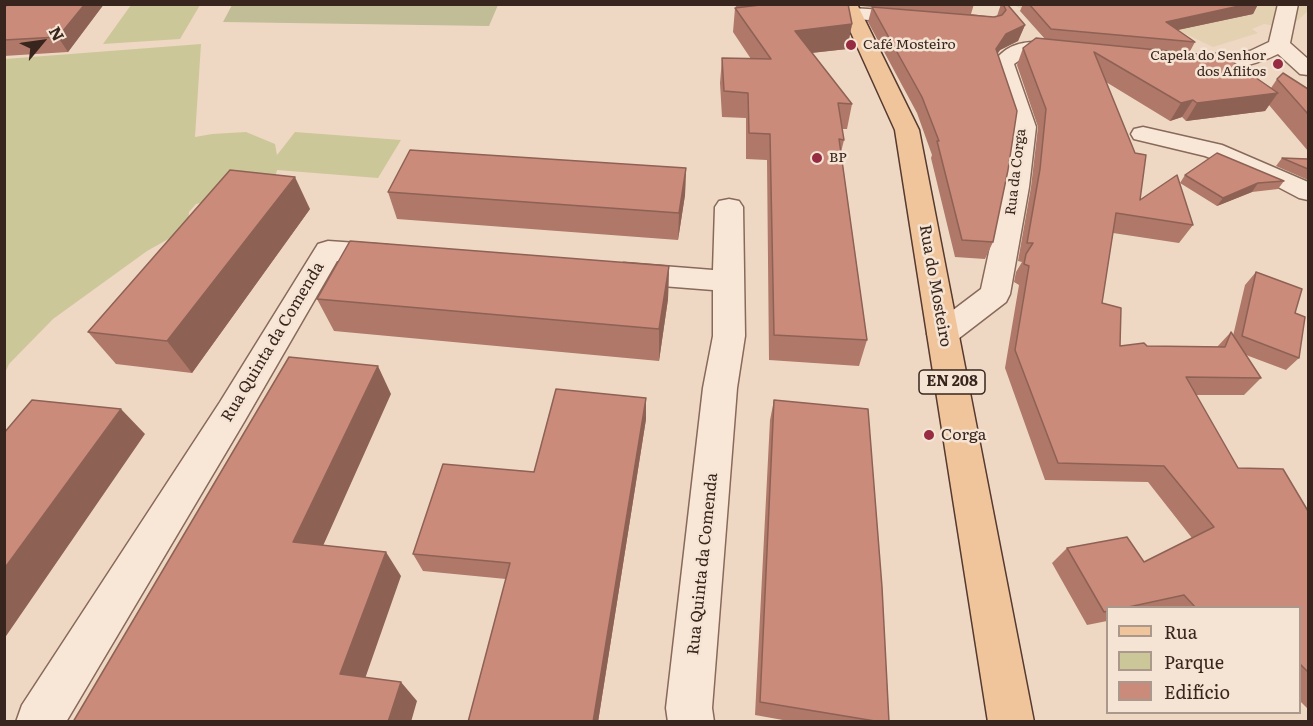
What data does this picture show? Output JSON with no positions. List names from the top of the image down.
{
  "streets": {
    "main road": ["Rua do Mosteiro", "EN 208"],
    "street": ["Rua da Corga", "Rua Quinta da Comenda"]
  },
  "crossings": [
    ["Rua da Corga", "Rua do Mosteiro"]
  ],
  "places": [
    "Café Mosteiro",
    "Capela do Senhor dos Aflitos",
    "BP",
    "Corga"
  ],
  "legend": ["Rua", "Parque", "Edifício"],
  "north": "top right"
}
